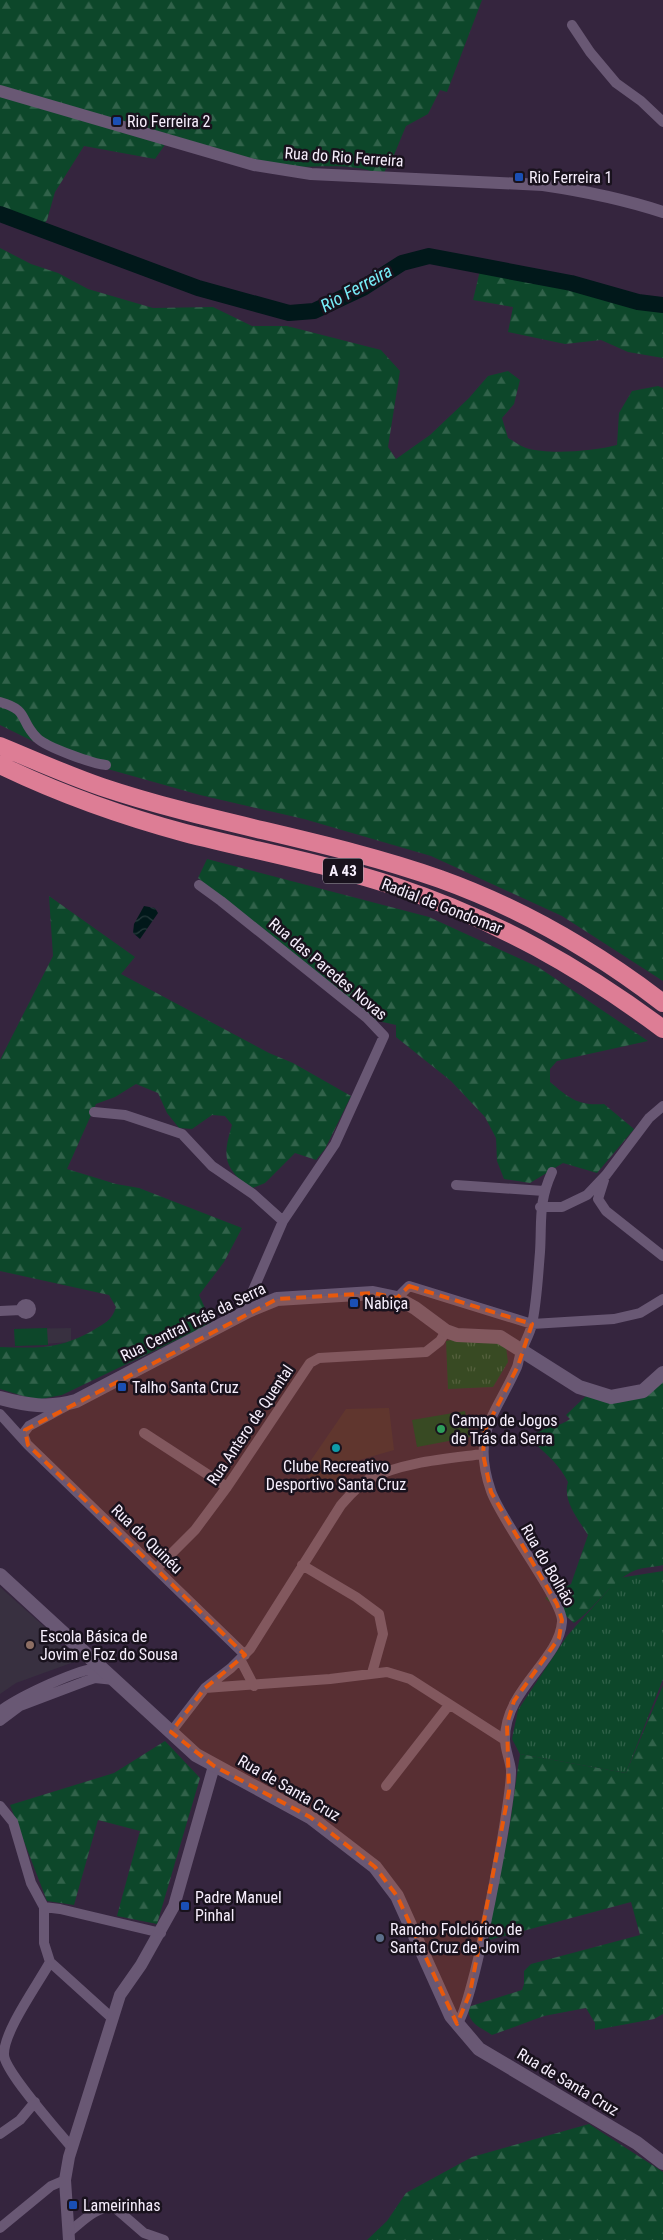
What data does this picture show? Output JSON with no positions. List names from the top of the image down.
{
  "streets": {
    "highway": ["A 43", "Radial de Gondomar"],
    "main road": ["Rua Central Trás da Serra", "Rua de Santa Cruz"],
    "street": [
      "Rua do Rio Ferreira",
      "Rua das Paredes Novas",
      "Rua Antero de Quental",
      "Rua do Quinéu",
      "Rua do Bolhão"
    ]
  },
  "crossings": [
    ["Rua das Paredes Novas", "Rua Central Trás da Serra"],
    ["Rua Antero de Quental", "Rua do Quinéu"],
    ["Rua do Bolhão", "Rua de Santa Cruz"]
  ],
  "water": ["Rio Ferreira"],
  "places": {
    "transit": [
      "Rio Ferreira 2",
      "Rio Ferreira 1",
      "Nabiça",
      "Talho Santa Cruz",
      "Padre Manuel Pinhal",
      "Lameirinhas"
    ],
    "other": [
      "Campo de Jogos de Trás da Serra",
      "Clube Recreativo Desportivo Santa Cruz",
      "Escola Básica de Jovim e Foz do Sousa",
      "Rancho Folclórico de Santa Cruz de Jovim"
    ]
  }
}
